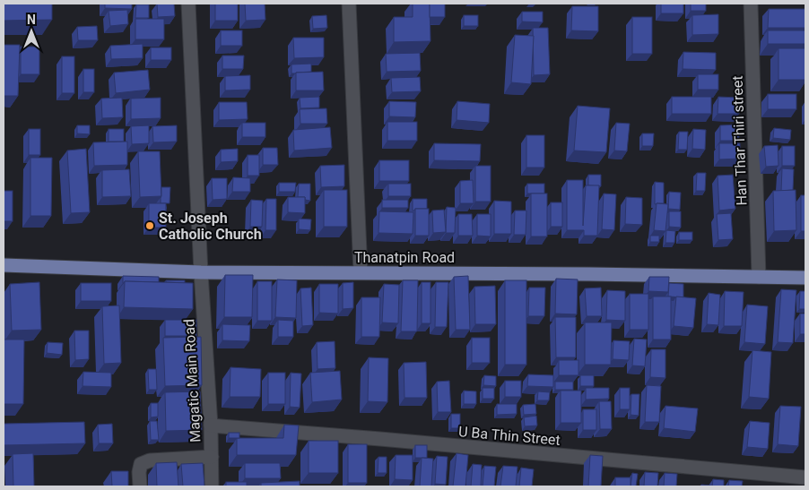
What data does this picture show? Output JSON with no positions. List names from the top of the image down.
{
  "streets": {
    "main road": ["Thanatpin Road"],
    "street": ["Han Thar Thiri street", "Magatic Main Road", "U Ba Thin Street"]
  },
  "crossings": [
    ["Han Thar Thiri street", "Thanatpin Road"],
    ["Thanatpin Road", "Magatic Main Road"],
    ["Magatic Main Road", "U Ba Thin Street"]
  ],
  "places": ["St. Joseph Catholic Church"],
  "north": "top"
}
